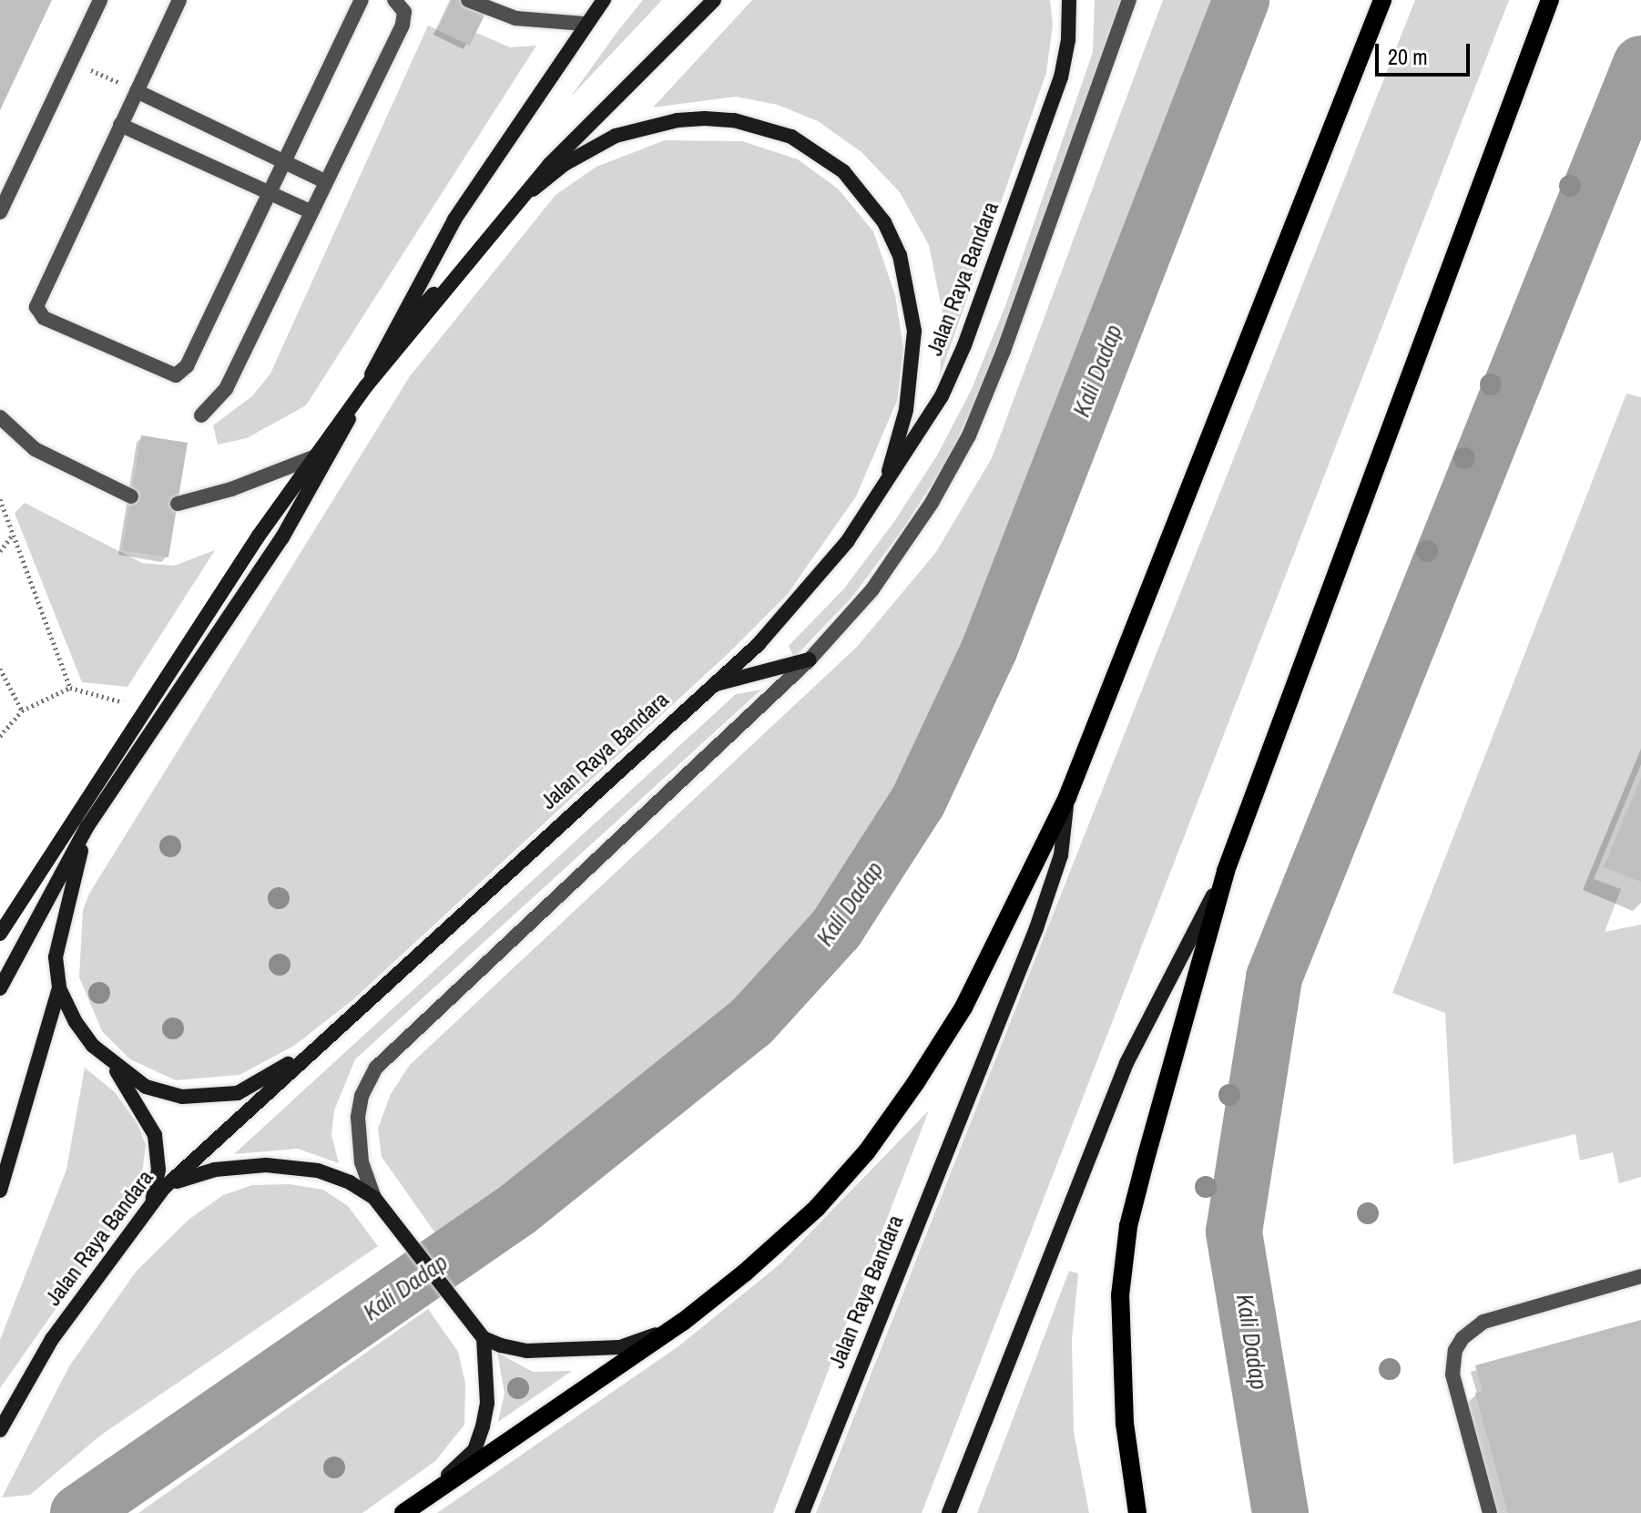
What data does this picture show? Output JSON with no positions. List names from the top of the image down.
{
  "streets": {
    "main road": ["Jalan Raya Bandara"]
  },
  "water": ["Kali Dadap"],
  "scale_bar": "20 m"
}
